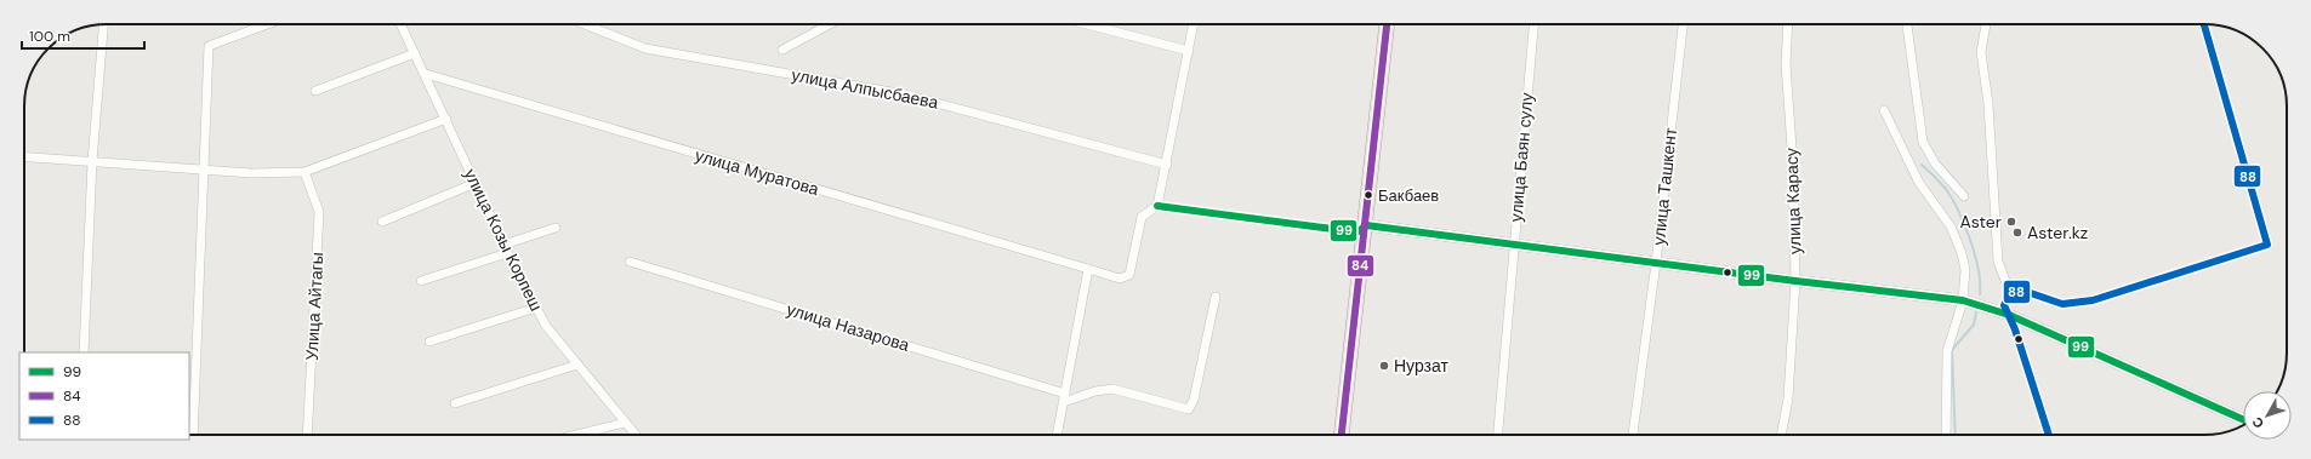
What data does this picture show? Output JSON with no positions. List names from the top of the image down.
{
  "streets": {
    "street": [
      "улица Алпысбаева",
      "улица Баян сулу",
      "улица Муратова",
      "улица Ташкент",
      "улица Карасу",
      "улица Козы Корпеш",
      "Улица Айтагы",
      "улица Назарова"
    ]
  },
  "crossings": [
    ["улица Муратова", "улица Козы Корпеш"]
  ],
  "places": [
    "Бакбаев",
    "Aster",
    "Aster.kz",
    "Нурзат"
  ],
  "lines": ["transit line 84", "transit line 88", "transit line 99"],
  "legend": ["99", "84", "88"],
  "scale_bar": "100 m",
  "north": "bottom left"
}
